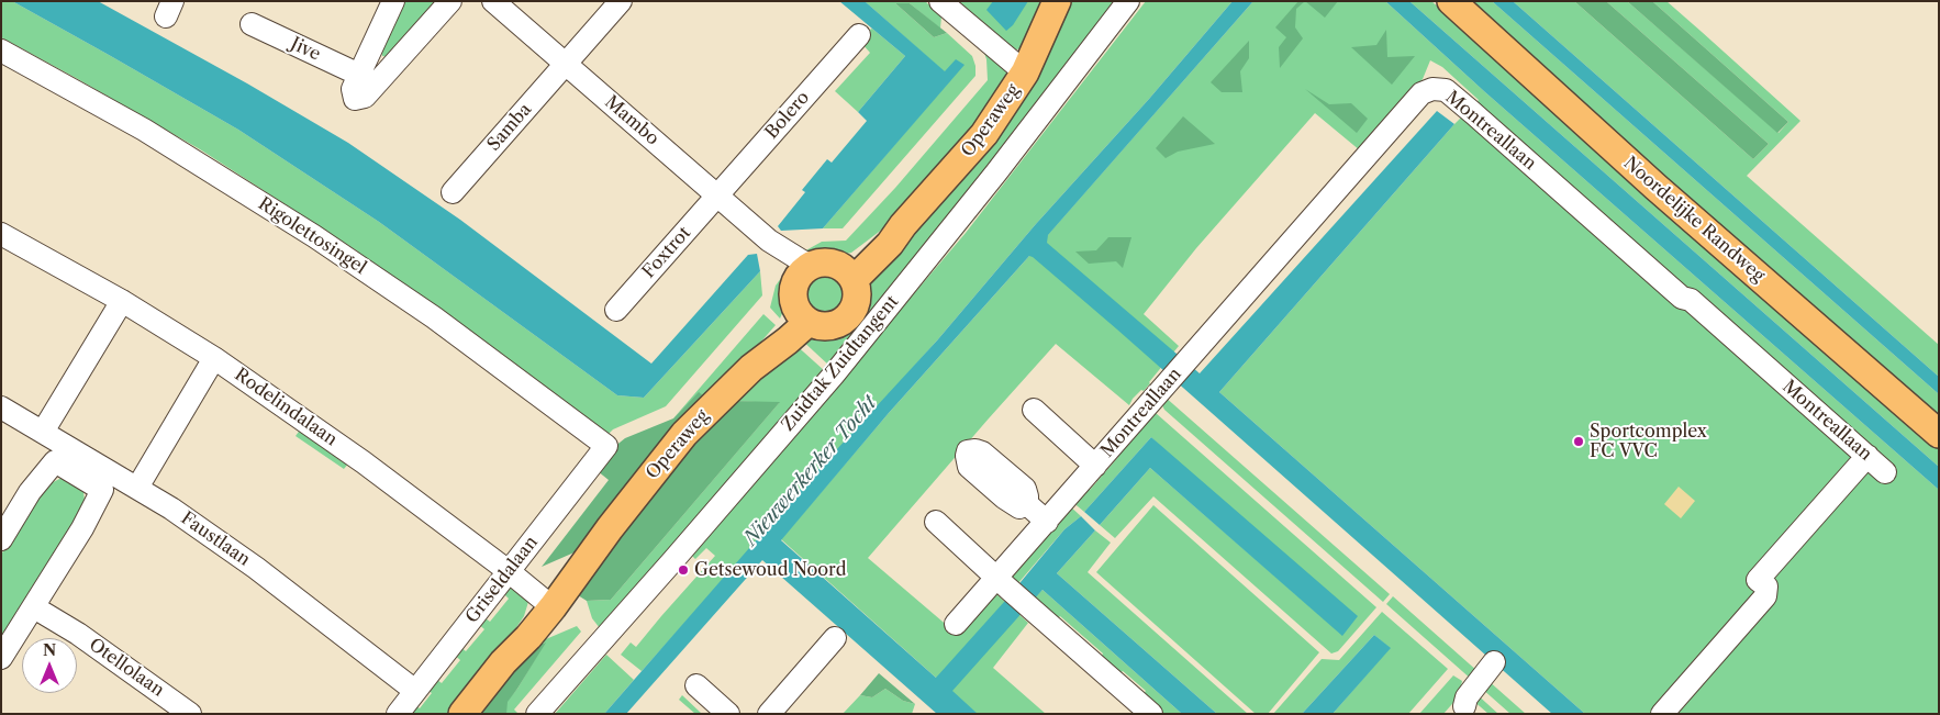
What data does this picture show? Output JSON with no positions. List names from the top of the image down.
{
  "streets": {
    "main road": ["Operaweg", "Noordelijke Randweg"],
    "street": [
      "Jive",
      "Bolero",
      "Mambo",
      "Samba",
      "Montreallaan",
      "Rigolettosingel",
      "Foxtrot",
      "Zuidtak Zuidtangent",
      "Rodelindalaan",
      "Faustlaan",
      "Griseldalaan",
      "Otellolaan"
    ]
  },
  "crossings": [
    ["Bolero", "Mambo"],
    ["Bolero", "Foxtrot"],
    ["Mambo", "Operaweg"],
    ["Mambo", "Samba"],
    ["Mambo", "Foxtrot"],
    ["Operaweg", "Rodelindalaan"],
    ["Rigolettosingel", "Griseldalaan"],
    ["Rodelindalaan", "Griseldalaan"],
    ["Faustlaan", "Griseldalaan"]
  ],
  "water": ["Nieuwerkerker Tocht"],
  "places": ["Sportcomplex FC VVC", "Getsewoud Noord"],
  "north": "top"
}
